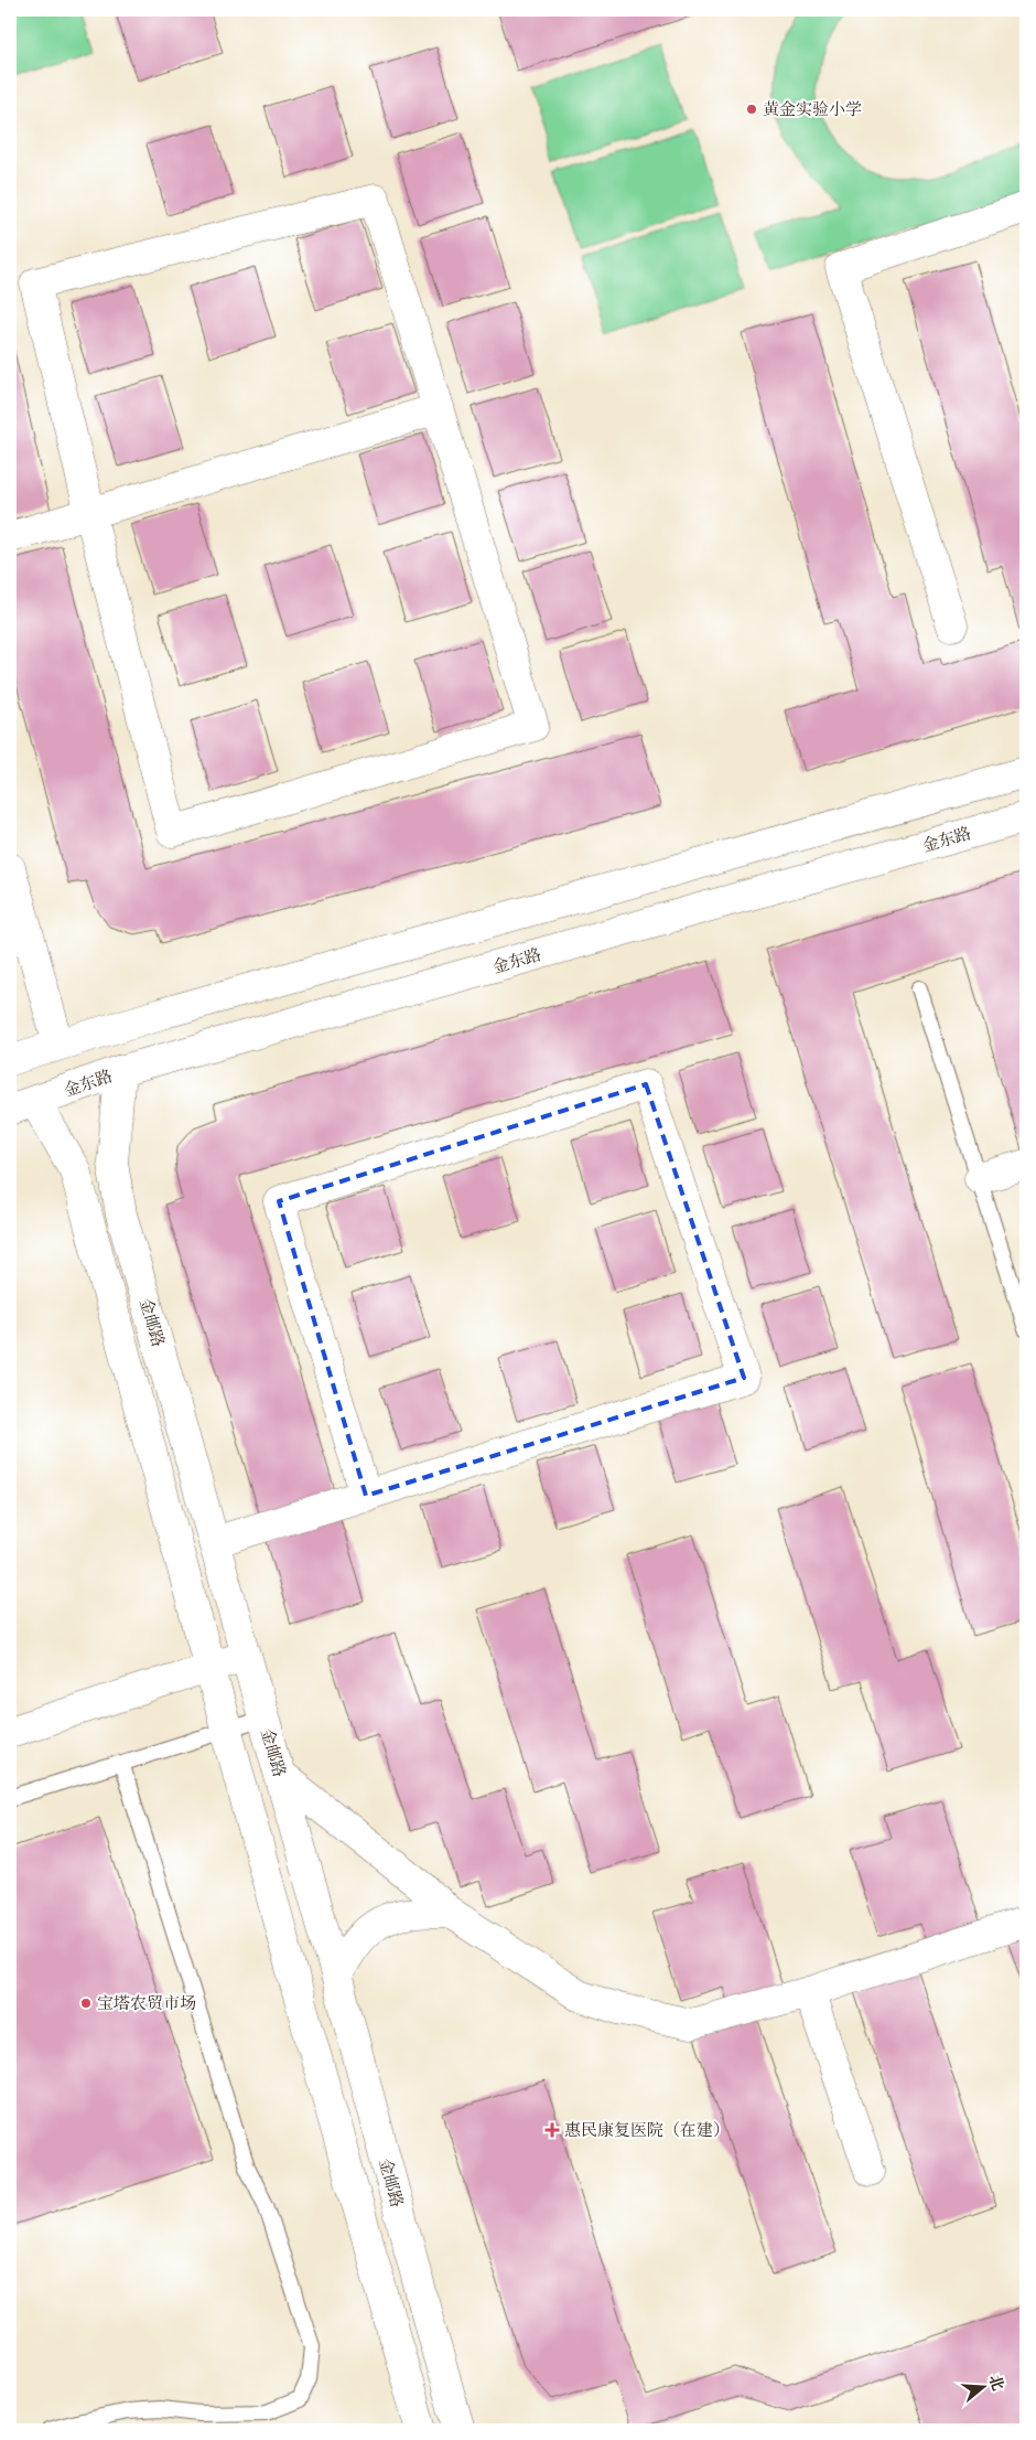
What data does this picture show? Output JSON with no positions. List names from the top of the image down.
{
  "streets": {
    "street": ["金东路", "金邮路"]
  },
  "crossings": [
    ["金东路", "金邮路"]
  ],
  "places": {
    "other": ["黄金实验小学", "宝塔农贸市场"],
    "health": ["惠民康复医院（在建）"]
  },
  "north": "right"
}
